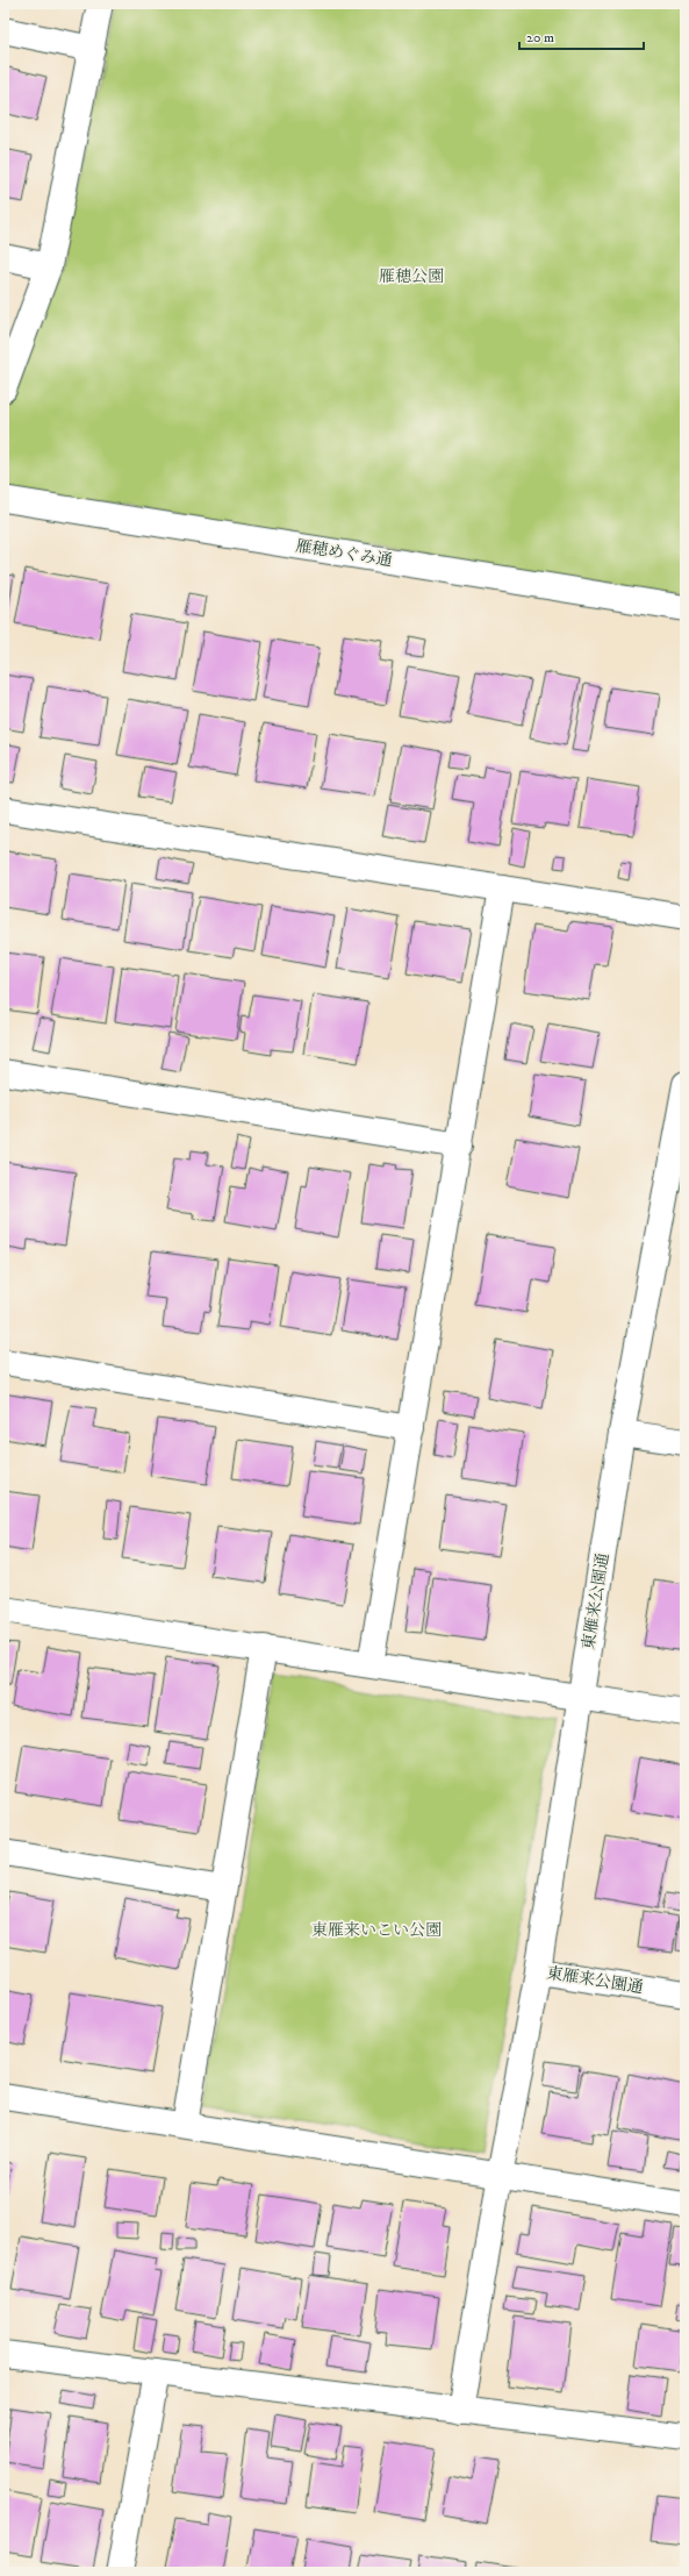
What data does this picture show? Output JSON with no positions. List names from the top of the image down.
{
  "streets": {
    "street": ["雁穂めぐみ通", "東雁来公園通"]
  },
  "parks": ["雁穂公園", "東雁来いこい公園"],
  "scale_bar": "20 m"
}
